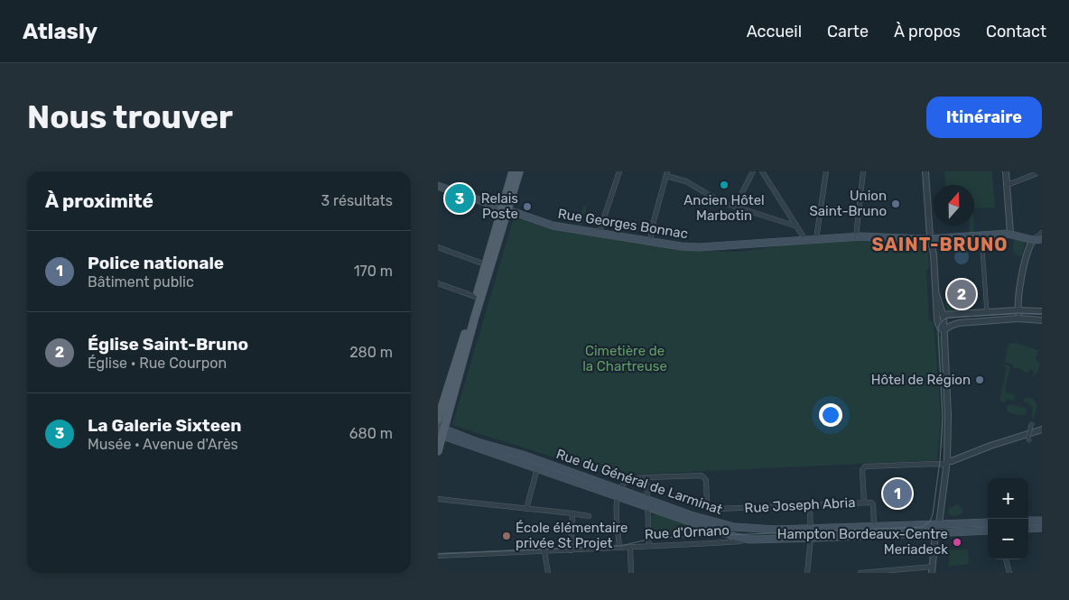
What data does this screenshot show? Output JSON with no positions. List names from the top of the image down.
{
  "streets": {
    "main road": ["Rue Georges Bonnac", "Rue du Général de Larminat", "Rue d'Ornano"],
    "street": ["Rue Joseph Abria"]
  },
  "crossings": [
    ["Rue du Général de Larminat", "Rue Joseph Abria"],
    ["Rue du Général de Larminat", "Rue d'Ornano"]
  ],
  "districts": ["SAINT-BRUNO"],
  "parks": ["Cimetière de la Chartreuse"],
  "places": [
    "Ancien Hôtel Marbotin",
    "Union Saint-Bruno",
    "Relais Poste",
    "Hôtel de Région",
    "École élémentaire privée St Projet",
    "Hampton Bordeaux-Centre Meriadeck"
  ],
  "north": "top",
  "page": {
    "header": "Atlasly",
    "nav": [
      "Accueil",
      "Carte",
      "À propos",
      "Contact"
    ],
    "buttons": "Itinéraire",
    "title": "Nous trouver",
    "heading": ["À proximité", "3 résultats"],
    "pins": ["3", "2", "1"],
    "list": [
      {
        "mark": "1",
        "name": "Police nationale",
        "note": "Bâtiment public",
        "value": "170 m"
      },
      {
        "mark": "2",
        "name": "Église Saint-Bruno",
        "note": "Église · Rue Courpon",
        "value": "280 m"
      },
      {
        "mark": "3",
        "name": "La Galerie Sixteen",
        "note": "Musée · Avenue d'Arès",
        "value": "680 m"
      }
    ],
    "map_buttons": ["+", "−"]
  }
}
